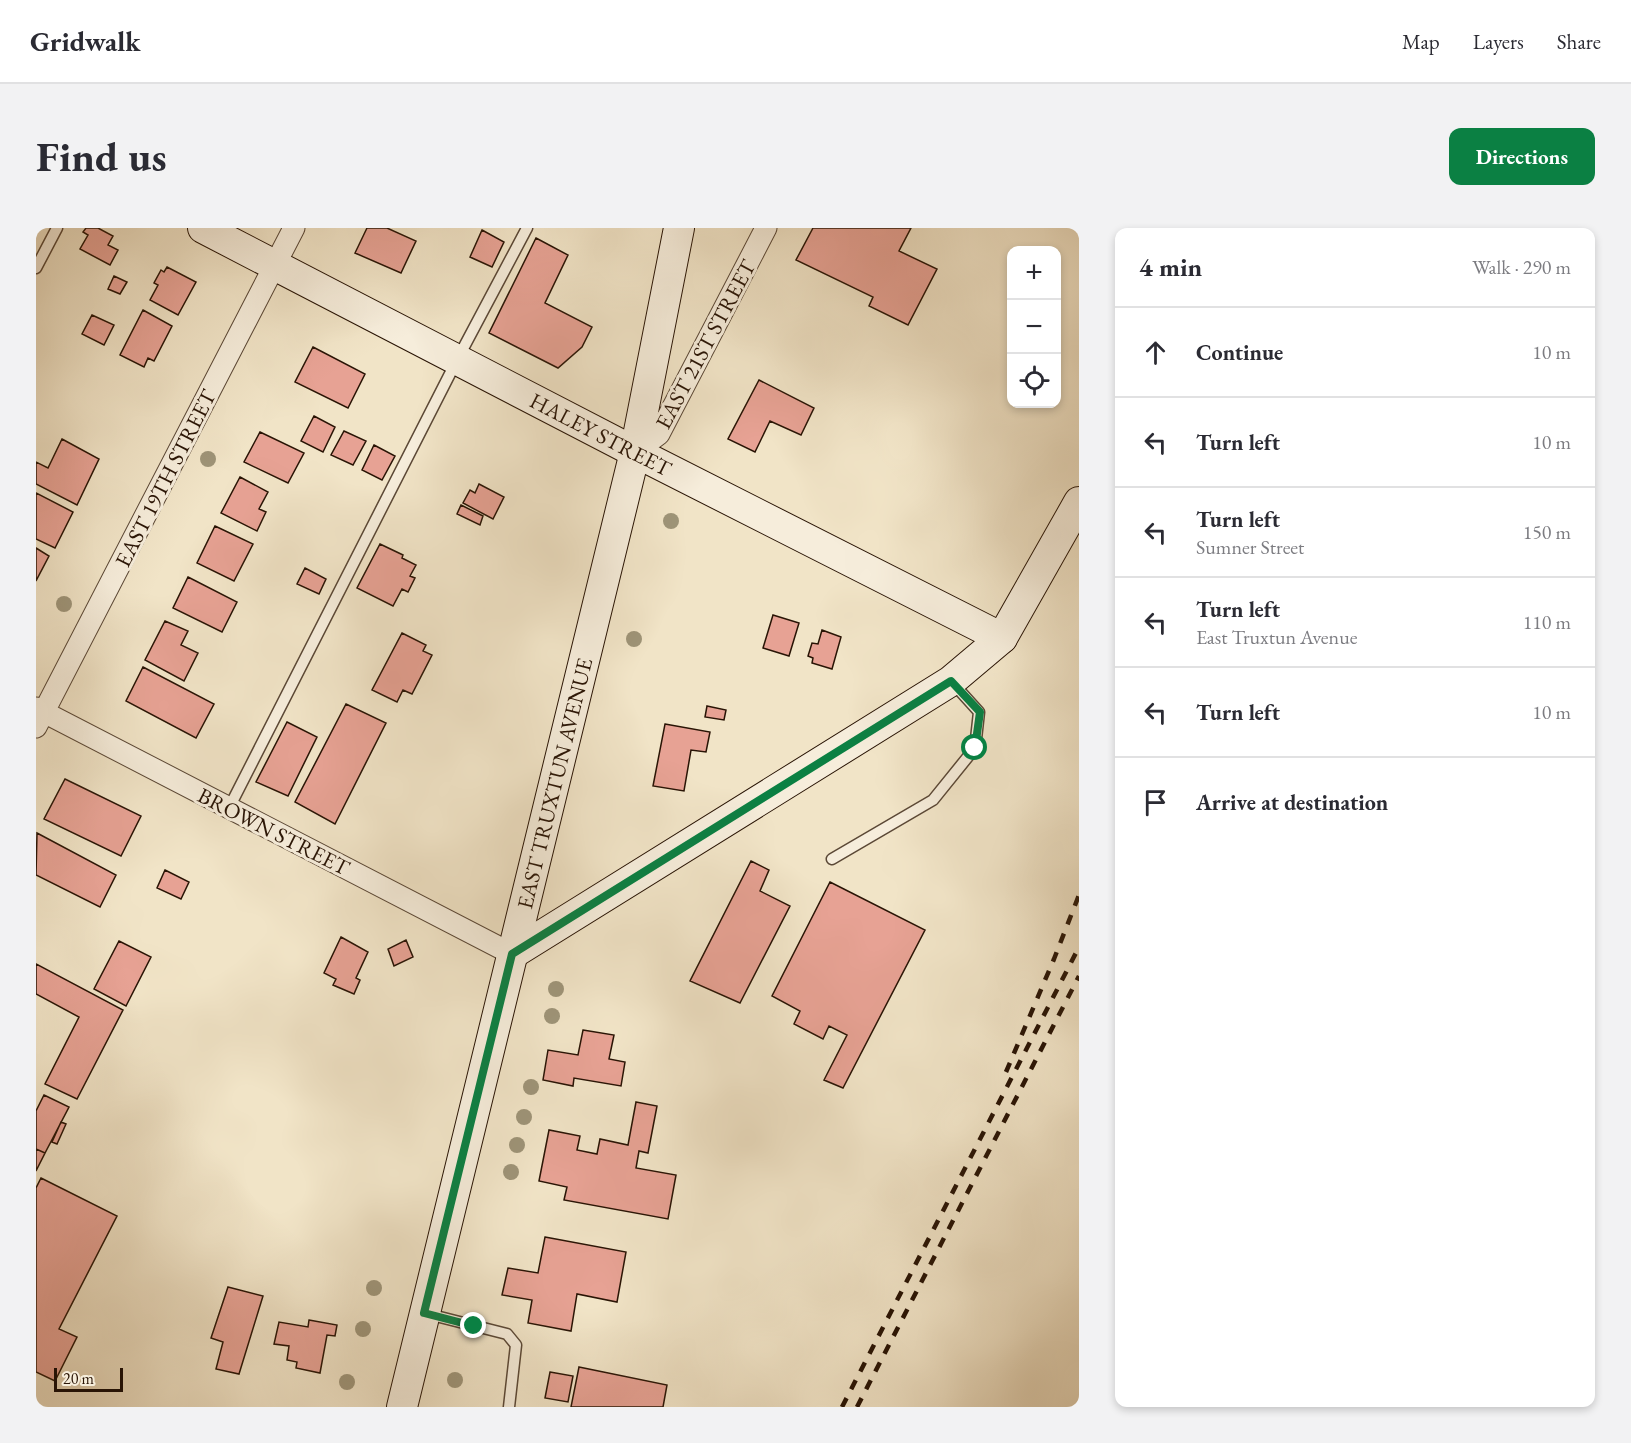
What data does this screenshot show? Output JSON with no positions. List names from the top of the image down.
{
  "streets": {
    "street": [
      "EAST 21ST STREET",
      "HALEY STREET",
      "EAST 19TH STREET",
      "EAST TRUXTUN AVENUE",
      "BROWN STREET"
    ]
  },
  "crossings": [
    ["EAST 21ST STREET", "HALEY STREET"],
    ["EAST 21ST STREET", "EAST TRUXTUN AVENUE"],
    ["HALEY STREET", "EAST 19TH STREET"],
    ["HALEY STREET", "EAST TRUXTUN AVENUE"],
    ["EAST 19TH STREET", "BROWN STREET"],
    ["EAST TRUXTUN AVENUE", "BROWN STREET"]
  ],
  "scale_bar": "20 m",
  "page": {
    "header": "Gridwalk",
    "nav": ["Map", "Layers", "Share"],
    "buttons": "Directions",
    "title": "Find us",
    "heading": ["4 min", "Walk · 290 m"],
    "map_buttons": ["+", "−"],
    "list": [
      ["Continue", "10 m"],
      ["Turn left", "10 m"],
      ["Turn left", "Sumner Street", "150 m"],
      ["Turn left", "East Truxtun Avenue", "110 m"],
      ["Turn left", "10 m"],
      "Arrive at destination"
    ],
    "scale": "20 m"
  }
}
